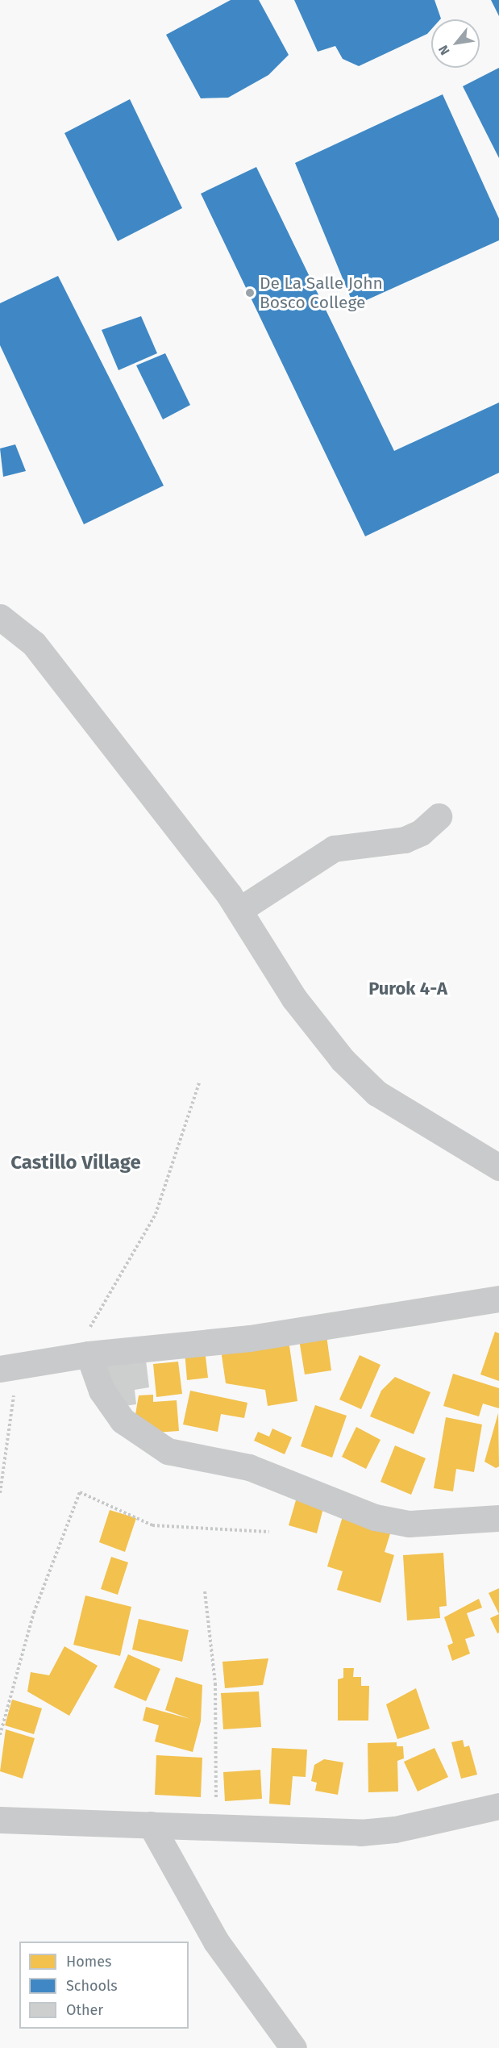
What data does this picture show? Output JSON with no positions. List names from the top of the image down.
{
  "districts": ["Purok 4-A", "Castillo Village"],
  "places": ["De La Salle John Bosco College"],
  "legend": ["Homes", "Schools", "Other"],
  "north": "bottom left"
}
